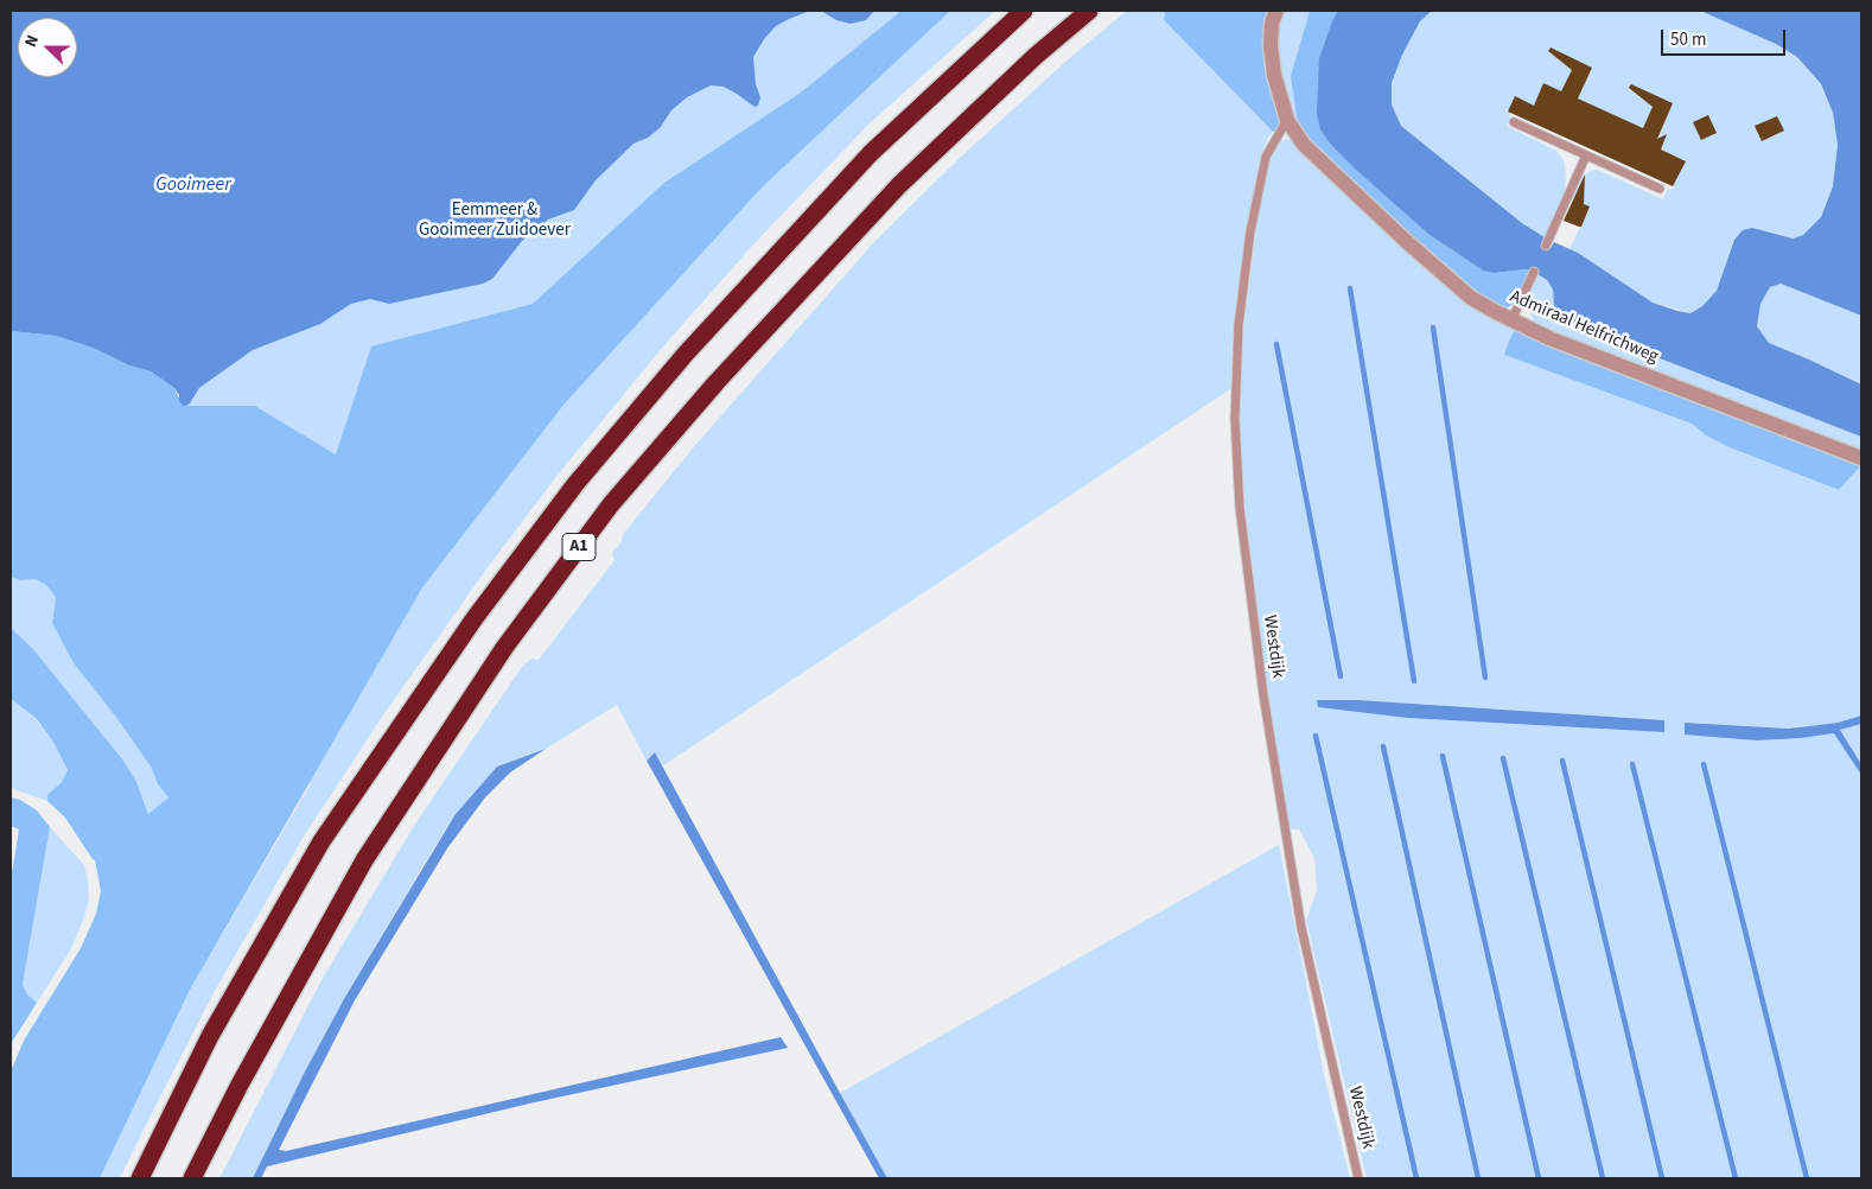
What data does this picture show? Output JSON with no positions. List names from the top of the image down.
{
  "streets": {
    "highway": ["A1"],
    "street": ["Admiraal Helfrichweg"],
    "lane": ["Westdijk"]
  },
  "crossings": [
    ["Admiraal Helfrichweg", "Westdijk"]
  ],
  "water": ["Gooimeer"],
  "parks": ["Eemmeer & Gooimeer Zuidoever"],
  "scale_bar": "50 m",
  "north": "left"
}
